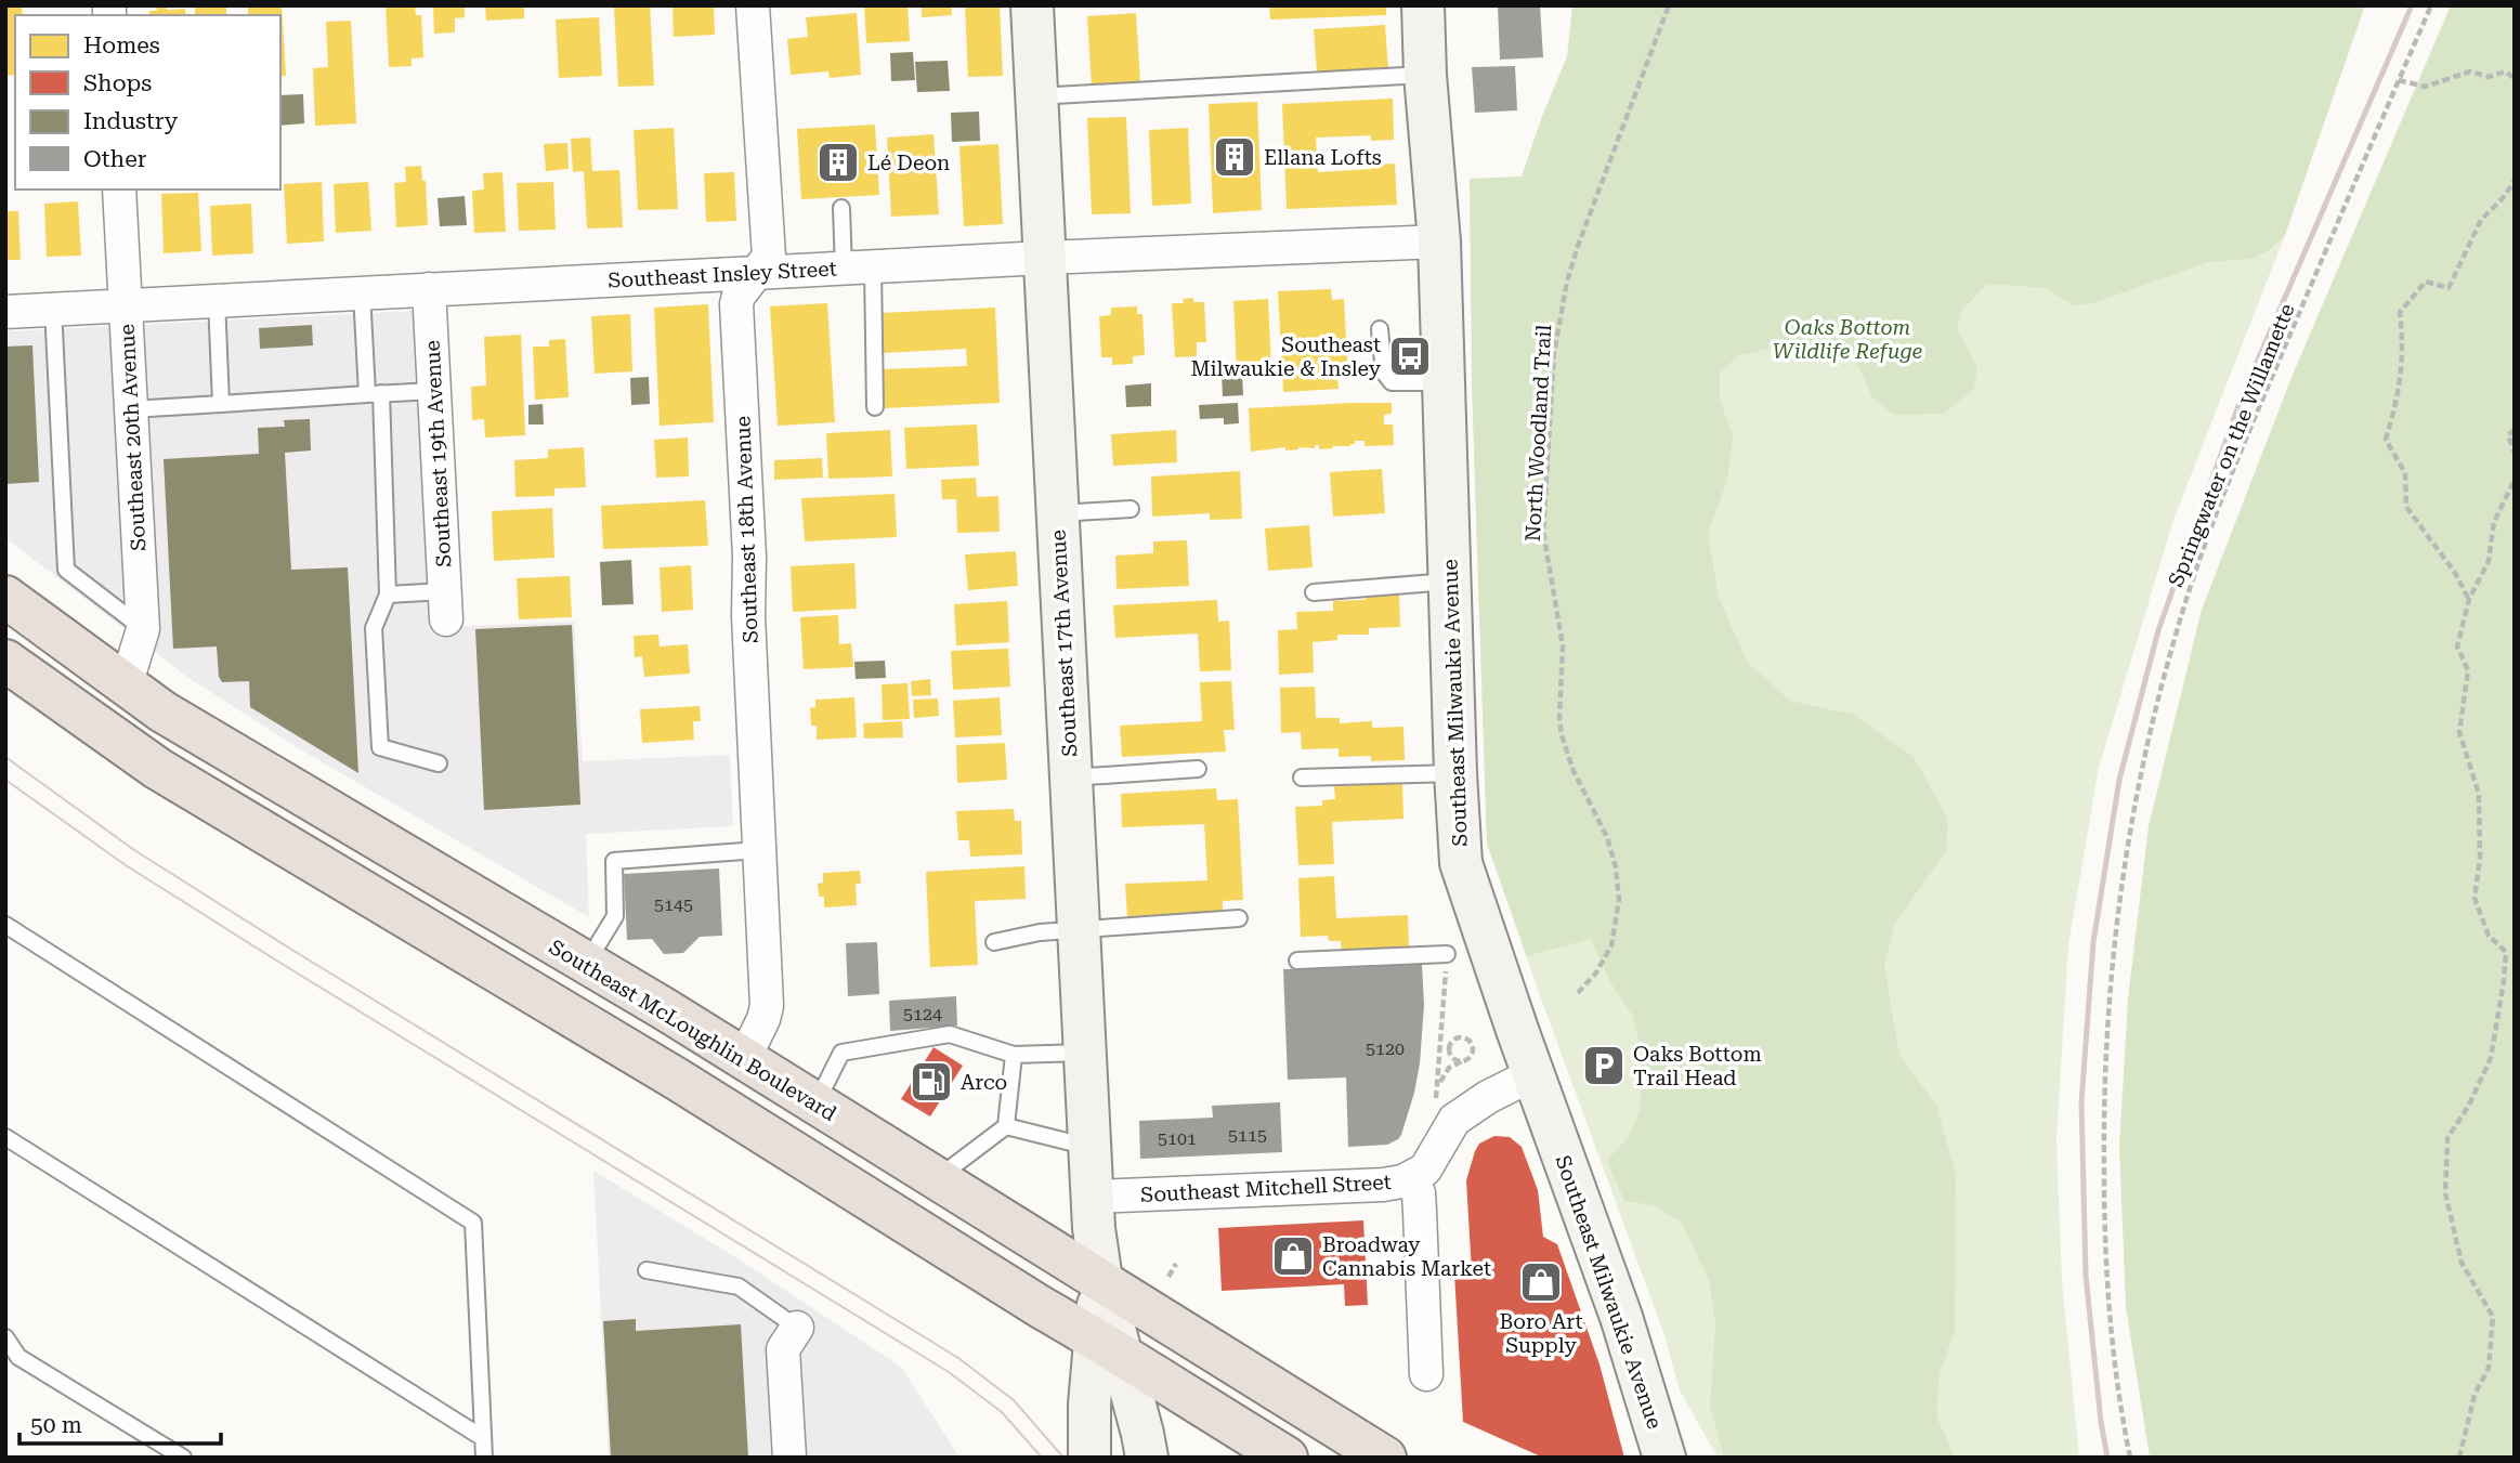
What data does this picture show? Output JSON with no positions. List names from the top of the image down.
{
  "streets": {
    "highway": ["Southeast McLoughlin Boulevard"],
    "street": [
      "Southeast Insley Street",
      "Southeast 20th Avenue",
      "Southeast 19th Avenue",
      "Southeast 18th Avenue",
      "Southeast 17th Avenue",
      "Southeast Milwaukie Avenue",
      "Southeast Mitchell Street"
    ],
    "path": ["North Woodland Trail", "Springwater on the Willamette"]
  },
  "crossings": [
    ["Southeast Insley Street", "Southeast 20th Avenue"],
    ["Southeast Insley Street", "Southeast 19th Avenue"],
    ["Southeast Insley Street", "Southeast 18th Avenue"],
    ["Southeast Insley Street", "Southeast 17th Avenue"],
    ["Southeast Insley Street", "Southeast Milwaukie Avenue"],
    ["Southeast 20th Avenue", "Southeast McLoughlin Boulevard"],
    ["Southeast 18th Avenue", "Southeast McLoughlin Boulevard"],
    ["Southeast 17th Avenue", "Southeast McLoughlin Boulevard"],
    ["Southeast 17th Avenue", "Southeast Mitchell Street"],
    ["Southeast Milwaukie Avenue", "Southeast Mitchell Street"]
  ],
  "parks": ["Oaks Bottom Wildlife Refuge"],
  "places": {
    "building": ["Ellana Lofts", "Lé Deon"],
    "bus stop": ["Southeast Milwaukie & Insley"],
    "parking": ["Oaks Bottom Trail Head"],
    "fuel station": ["Arco"],
    "shop": ["Broadway Cannabis Market", "Boro Art Supply"]
  },
  "house_numbers": [
    "5145",
    "5124",
    "5120",
    "5115",
    "5101"
  ],
  "legend": [
    "Homes",
    "Shops",
    "Industry",
    "Other"
  ],
  "scale_bar": "50 m"
}
